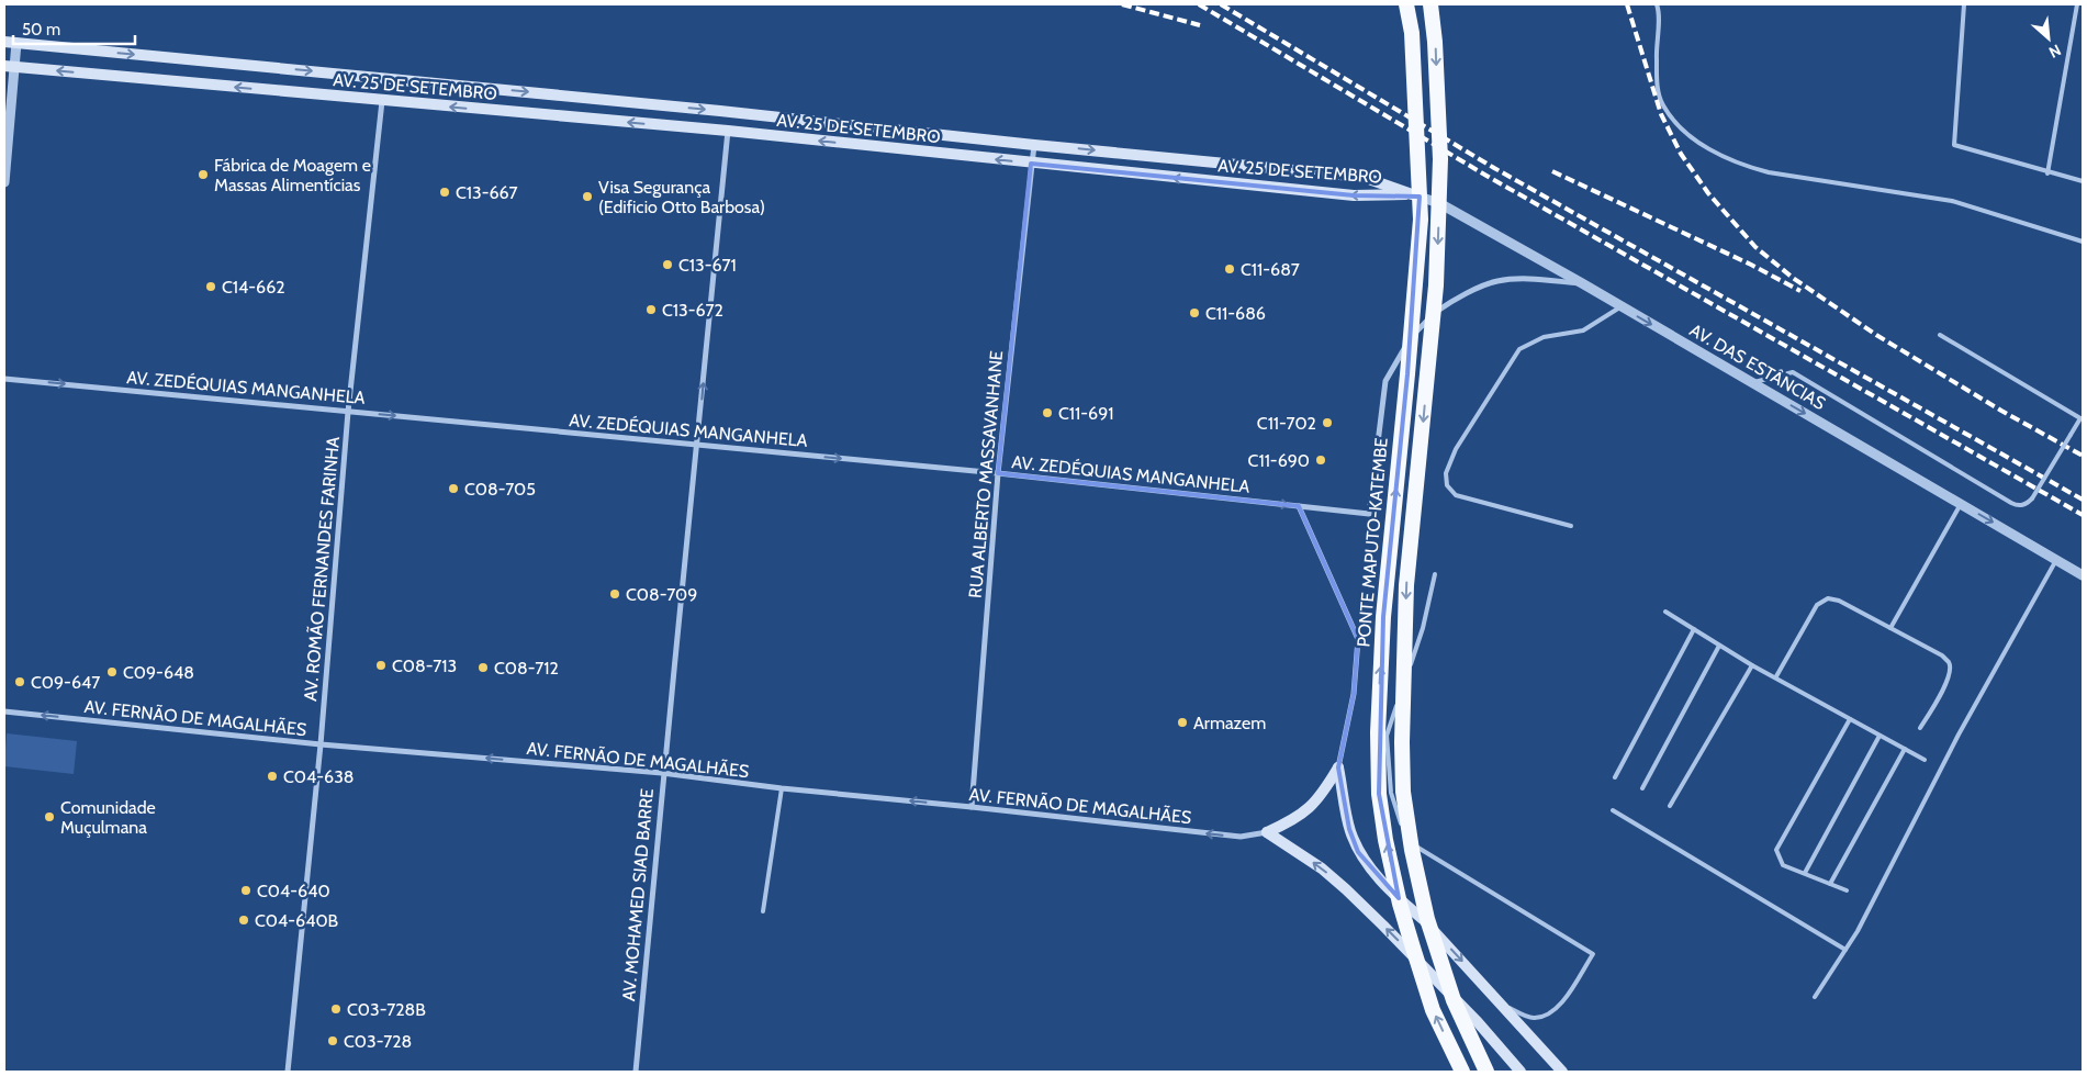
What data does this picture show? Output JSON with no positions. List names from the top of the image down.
{
  "streets": {
    "highway": ["PONTE MAPUTO-KATEMBE"],
    "main road": ["AV. 25 DE SETEMBRO"],
    "street": [
      "AV. DAS ESTÂNCIAS",
      "AV. ZEDÉQUIAS MANGANHELA",
      "RUA ALBERTO MASSAVANHANE",
      "AV. ROMÃO FERNANDES FARINHA",
      "AV. FERNÃO DE MAGALHÃES",
      "AV. MOHAMED SIAD BARRE"
    ]
  },
  "crossings": [
    ["AV. 25 DE SETEMBRO", "AV. DAS ESTÂNCIAS"],
    ["AV. 25 DE SETEMBRO", "RUA ALBERTO MASSAVANHANE"],
    ["AV. 25 DE SETEMBRO", "AV. ROMÃO FERNANDES FARINHA"],
    ["AV. 25 DE SETEMBRO", "AV. MOHAMED SIAD BARRE"],
    ["AV. DAS ESTÂNCIAS", "AV. ZEDÉQUIAS MANGANHELA"],
    ["AV. ZEDÉQUIAS MANGANHELA", "RUA ALBERTO MASSAVANHANE"],
    ["AV. ZEDÉQUIAS MANGANHELA", "AV. ROMÃO FERNANDES FARINHA"],
    ["AV. ZEDÉQUIAS MANGANHELA", "AV. MOHAMED SIAD BARRE"],
    ["RUA ALBERTO MASSAVANHANE", "AV. FERNÃO DE MAGALHÃES"],
    ["AV. ROMÃO FERNANDES FARINHA", "AV. FERNÃO DE MAGALHÃES"],
    ["AV. FERNÃO DE MAGALHÃES", "AV. MOHAMED SIAD BARRE"]
  ],
  "one_way": ["AV. DAS ESTÂNCIAS", "AV. ZEDÉQUIAS MANGANHELA", "AV. FERNÃO DE MAGALHÃES"],
  "places": [
    "Fábrica de Moagem e Massas Alimentícias",
    "C13-667",
    "Visa Segurança (Edificio Otto Barbosa)",
    "C13-671",
    "C11-687",
    "C14-662",
    "C13-672",
    "C11-686",
    "C11-691",
    "C11-702",
    "C11-690",
    "C08-705",
    "C08-709",
    "C08-713",
    "C08-712",
    "C09-648",
    "C09-647",
    "Armazem",
    "C04-638",
    "Comunidade Muçulmana",
    "C04-640",
    "C04-640B",
    "C03-728B",
    "C03-728"
  ],
  "scale_bar": "50 m",
  "north": "bottom right"
}
